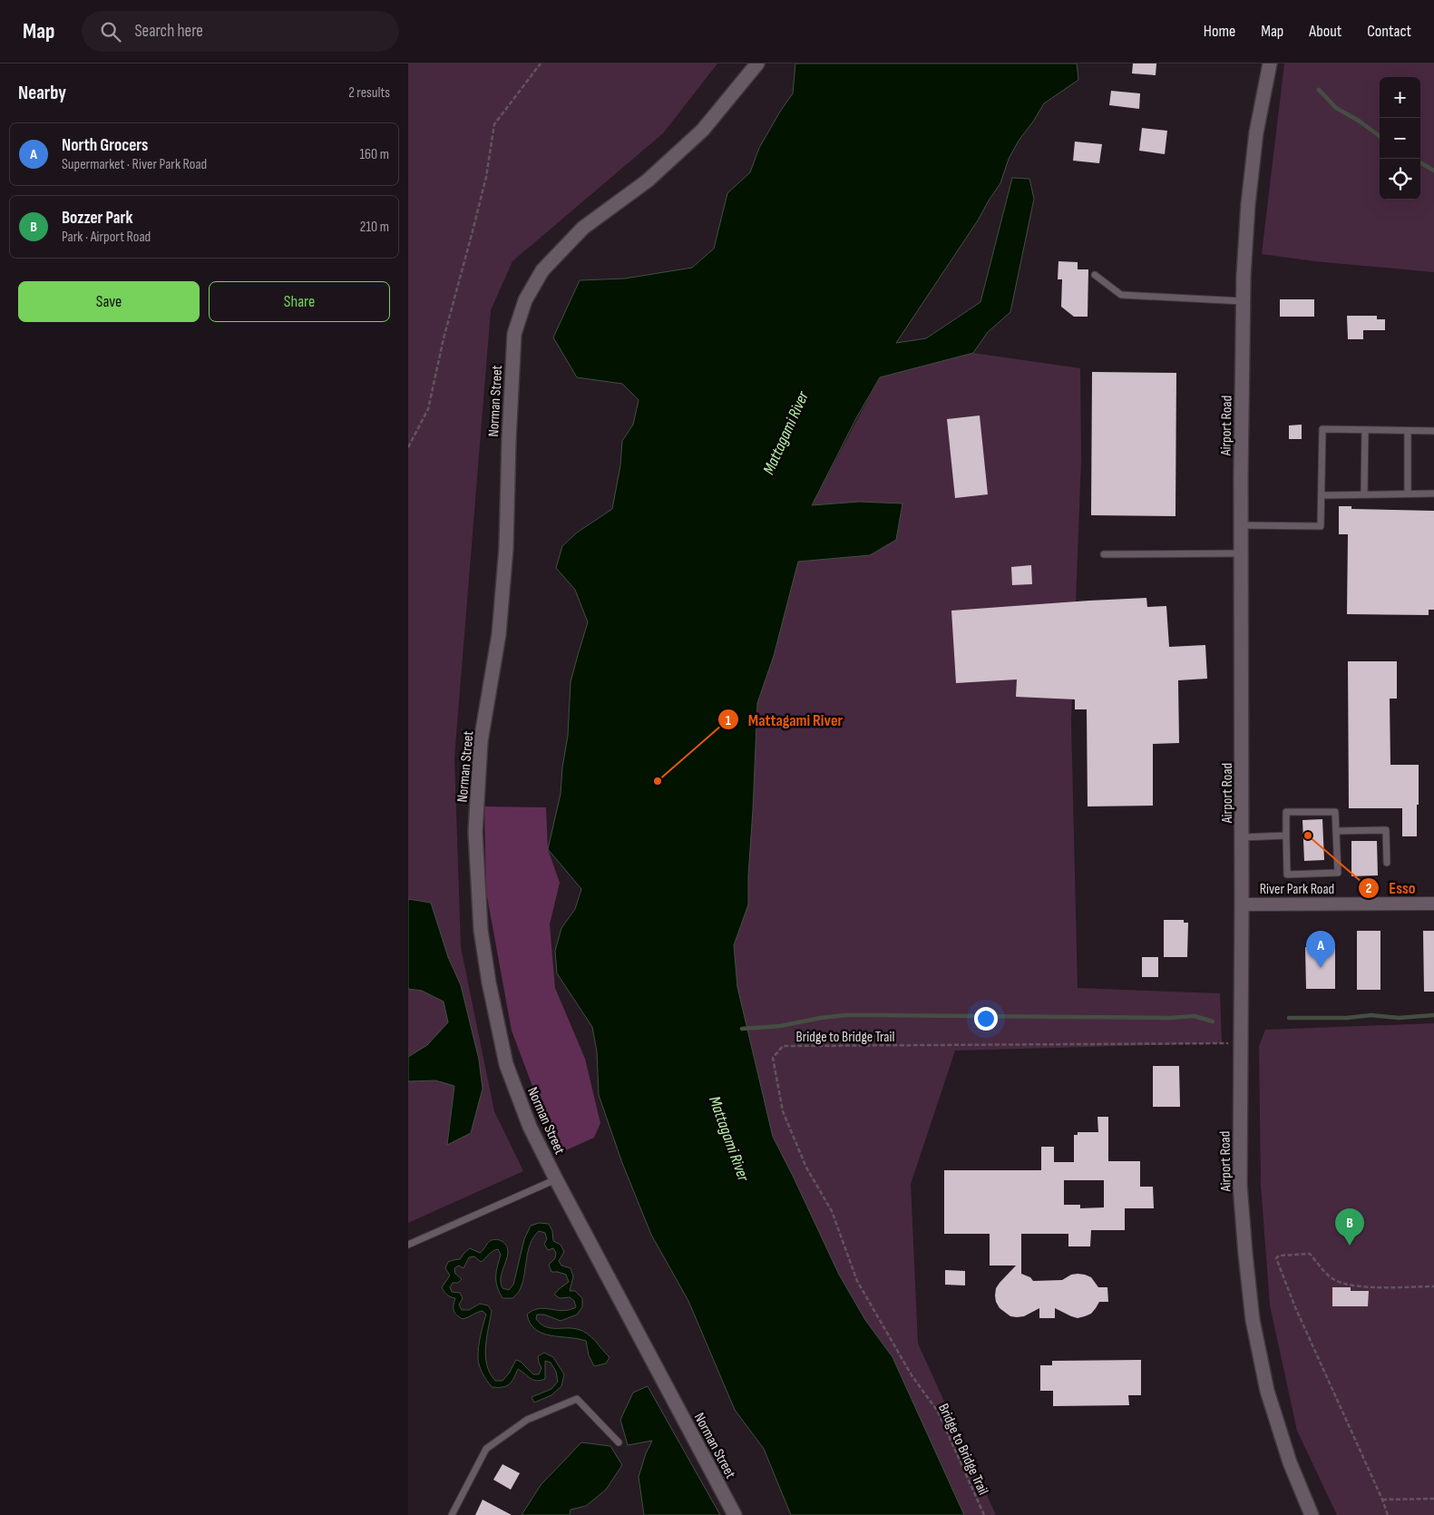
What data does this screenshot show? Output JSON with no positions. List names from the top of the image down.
{
  "streets": {
    "street": ["Norman Street", "Airport Road", "River Park Road"],
    "path": ["Bridge to Bridge Trail"]
  },
  "crossings": [
    ["Airport Road", "River Park Road"],
    ["Airport Road", "Bridge to Bridge Trail"]
  ],
  "water": ["Mattagami River"],
  "places": ["Mattagami River", "Esso"],
  "page": {
    "header": "Map",
    "search": "Search here",
    "nav": [
      "Home",
      "Map",
      "About",
      "Contact"
    ],
    "heading": ["Nearby", "2 results"],
    "map_buttons": ["+", "−"],
    "list": [
      {
        "mark": "A",
        "name": "North Grocers",
        "note": "Supermarket · River Park Road",
        "value": "160 m"
      },
      {
        "mark": "B",
        "name": "Bozzer Park",
        "note": "Park · Airport Road",
        "value": "210 m"
      }
    ],
    "buttons": ["Save", "Share"],
    "pins": ["A", "B"]
  }
}
